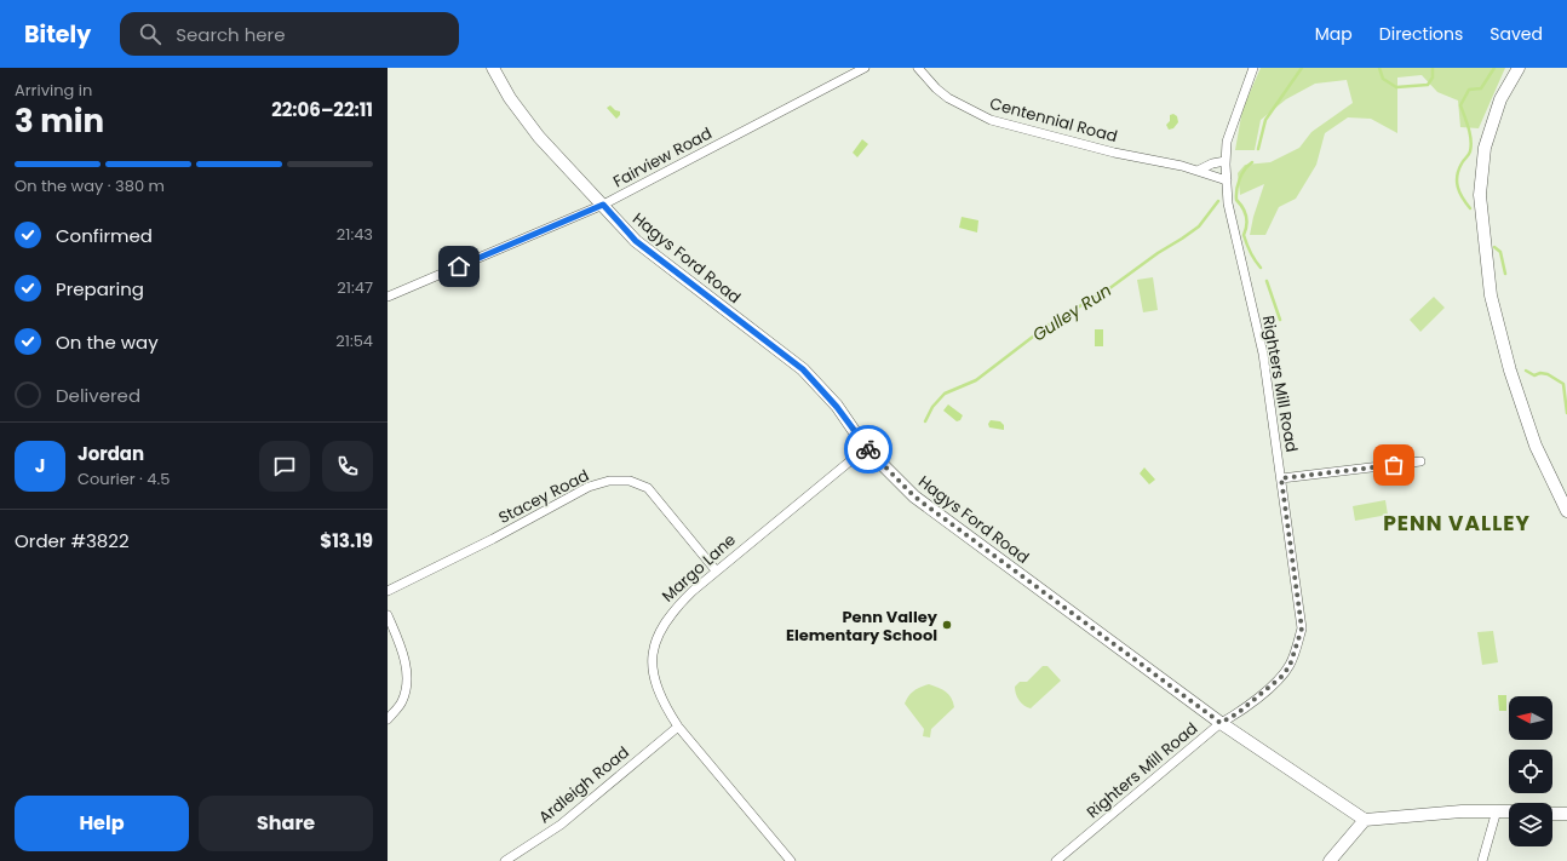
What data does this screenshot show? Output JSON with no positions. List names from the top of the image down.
{
  "streets": {
    "street": [
      "Centennial Road",
      "Fairview Road",
      "Hagys Ford Road",
      "Righters Mill Road",
      "Stacey Road",
      "Margo Lane",
      "Ardleigh Road"
    ]
  },
  "crossings": [
    ["Centennial Road", "Righters Mill Road"],
    ["Fairview Road", "Hagys Ford Road"],
    ["Hagys Ford Road", "Righters Mill Road"],
    ["Hagys Ford Road", "Margo Lane"],
    ["Stacey Road", "Margo Lane"],
    ["Margo Lane", "Ardleigh Road"]
  ],
  "districts": ["PENN VALLEY"],
  "water": ["Gulley Run"],
  "places": ["Penn Valley Elementary School"],
  "north": "left",
  "page": {
    "header": "Bitely",
    "search": "Search here",
    "nav": ["Map", "Directions", "Saved"],
    "heading": ["3 min", "Arriving in", "22:06–22:11"],
    "panel": [
      "Jordan",
      "Courier · 4.5",
      "Order #3822",
      "$13.19"
    ],
    "bar": "On the way · 380 m",
    "list": [
      ["Confirmed", "21:43"],
      ["Preparing", "21:47"],
      ["On the way", "21:54"],
      "Delivered"
    ],
    "round": "J",
    "buttons": ["Help", "Share"]
  }
}
